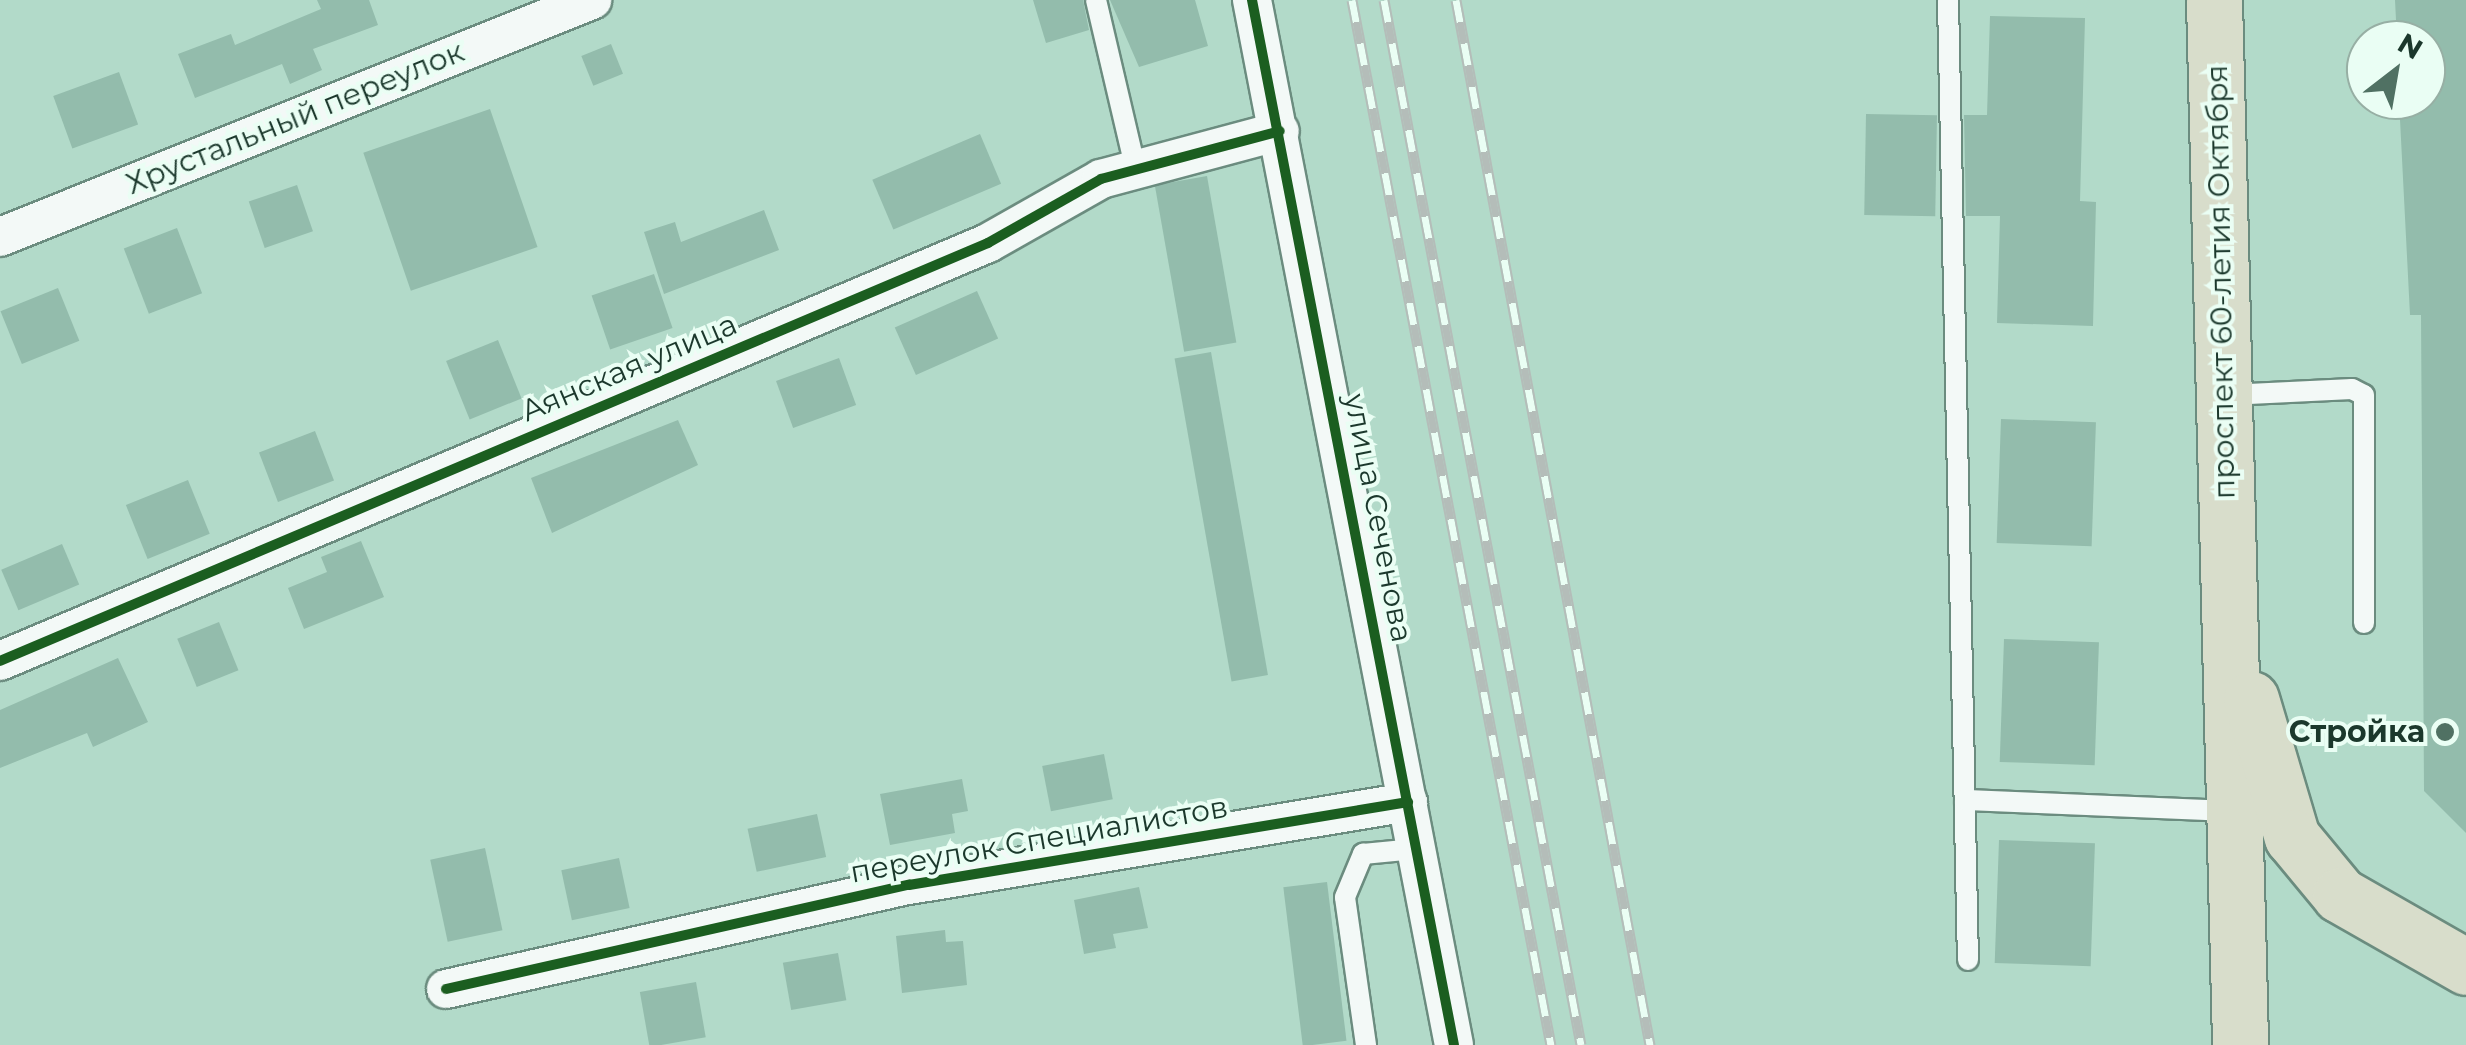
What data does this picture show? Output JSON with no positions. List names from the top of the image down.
{
  "streets": {
    "highway": ["проспект 60-летия Октября"],
    "street": [
      "Хрустальный переулок",
      "Аянская улица",
      "улица Сеченова",
      "переулок Специалистов"
    ]
  },
  "crossings": [
    ["Аянская улица", "улица Сеченова"],
    ["улица Сеченова", "переулок Специалистов"]
  ],
  "places": ["Стройка"],
  "north": "top right"
}
